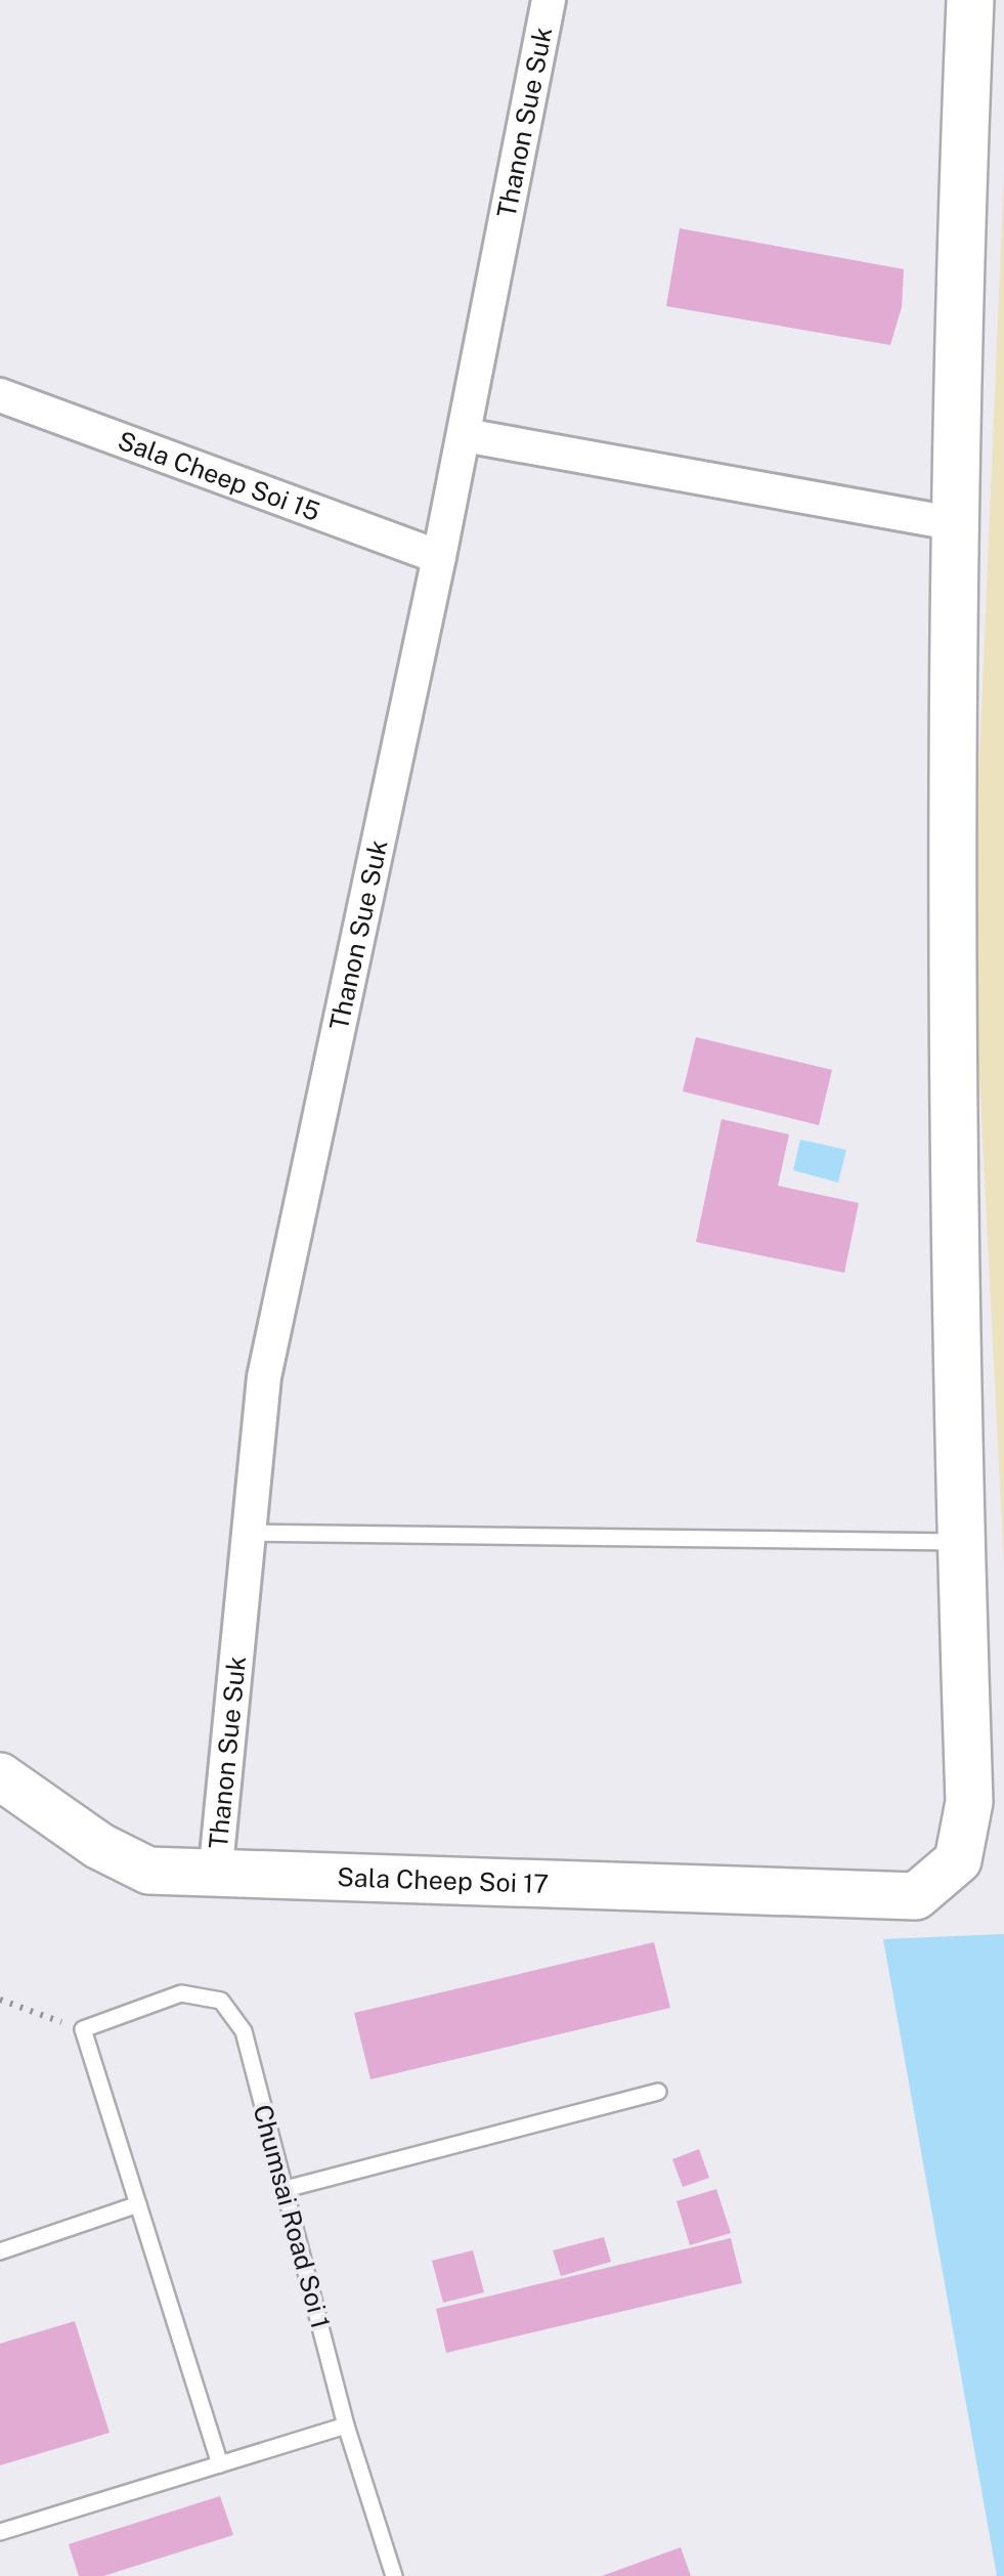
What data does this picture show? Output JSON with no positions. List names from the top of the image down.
{
  "streets": {
    "street": ["Thanon Sue Suk", "Sala Cheep Soi 15", "Sala Cheep Soi 17"],
    "lane": ["Chumsai Road Soi 1"]
  },
  "crossings": [
    ["Thanon Sue Suk", "Sala Cheep Soi 15"],
    ["Thanon Sue Suk", "Sala Cheep Soi 17"]
  ]
}
